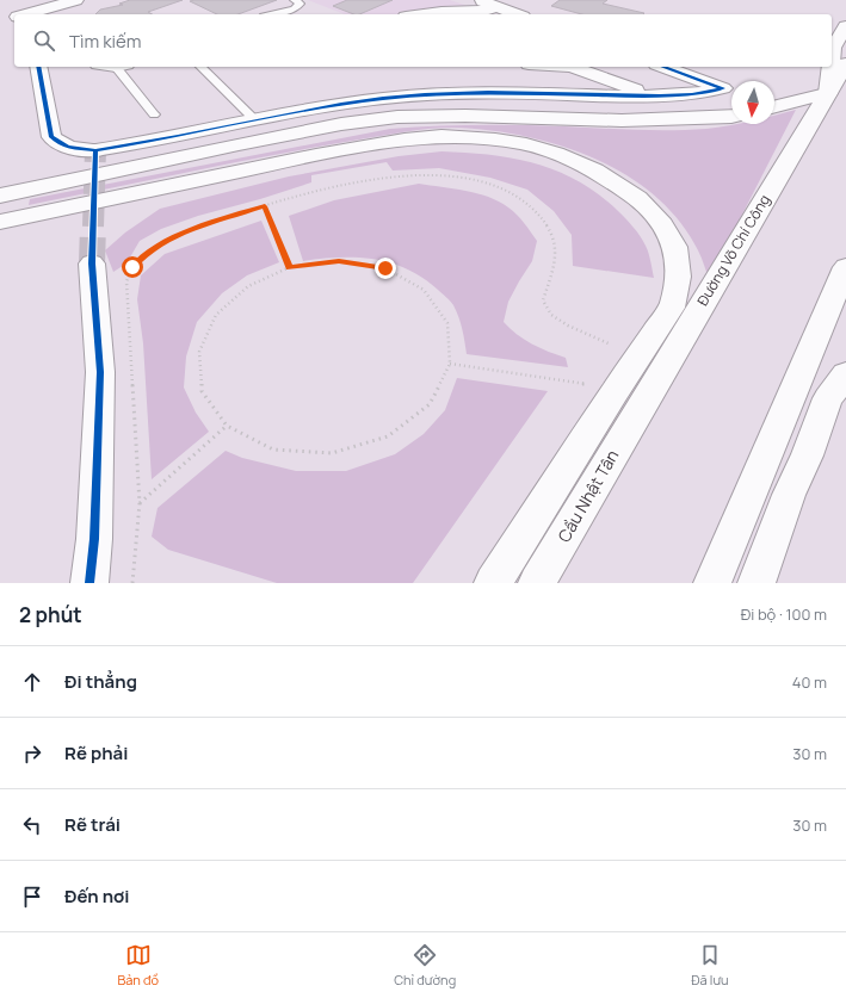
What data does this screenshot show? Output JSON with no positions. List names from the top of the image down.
{
  "streets": {
    "main road": ["Đường Võ Chí Công", "Cầu Nhật Tân"]
  },
  "crossings": [
    ["Đường Võ Chí Công", "Cầu Nhật Tân"]
  ],
  "north": "bottom",
  "page": {
    "search": "Tìm kiếm",
    "heading": ["2 phút", "Đi bộ · 100 m"],
    "list": [
      ["Đi thẳng", "40 m"],
      ["Rẽ phải", "30 m"],
      ["Rẽ trái", "30 m"],
      "Đến nơi"
    ],
    "nav": ["Bản đồ", "Chỉ đường", "Đã lưu"]
  }
}
